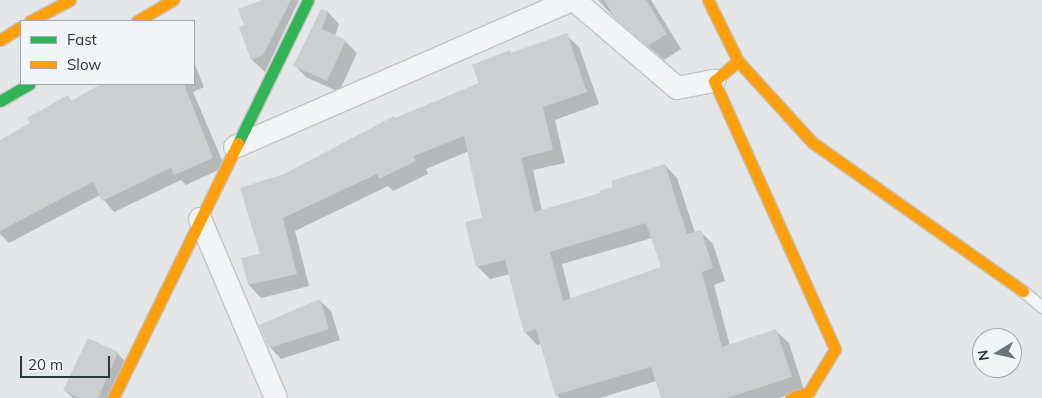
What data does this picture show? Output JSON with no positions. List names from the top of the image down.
{
  "legend": ["Fast", "Slow"],
  "scale_bar": "20 m",
  "north": "left"
}
